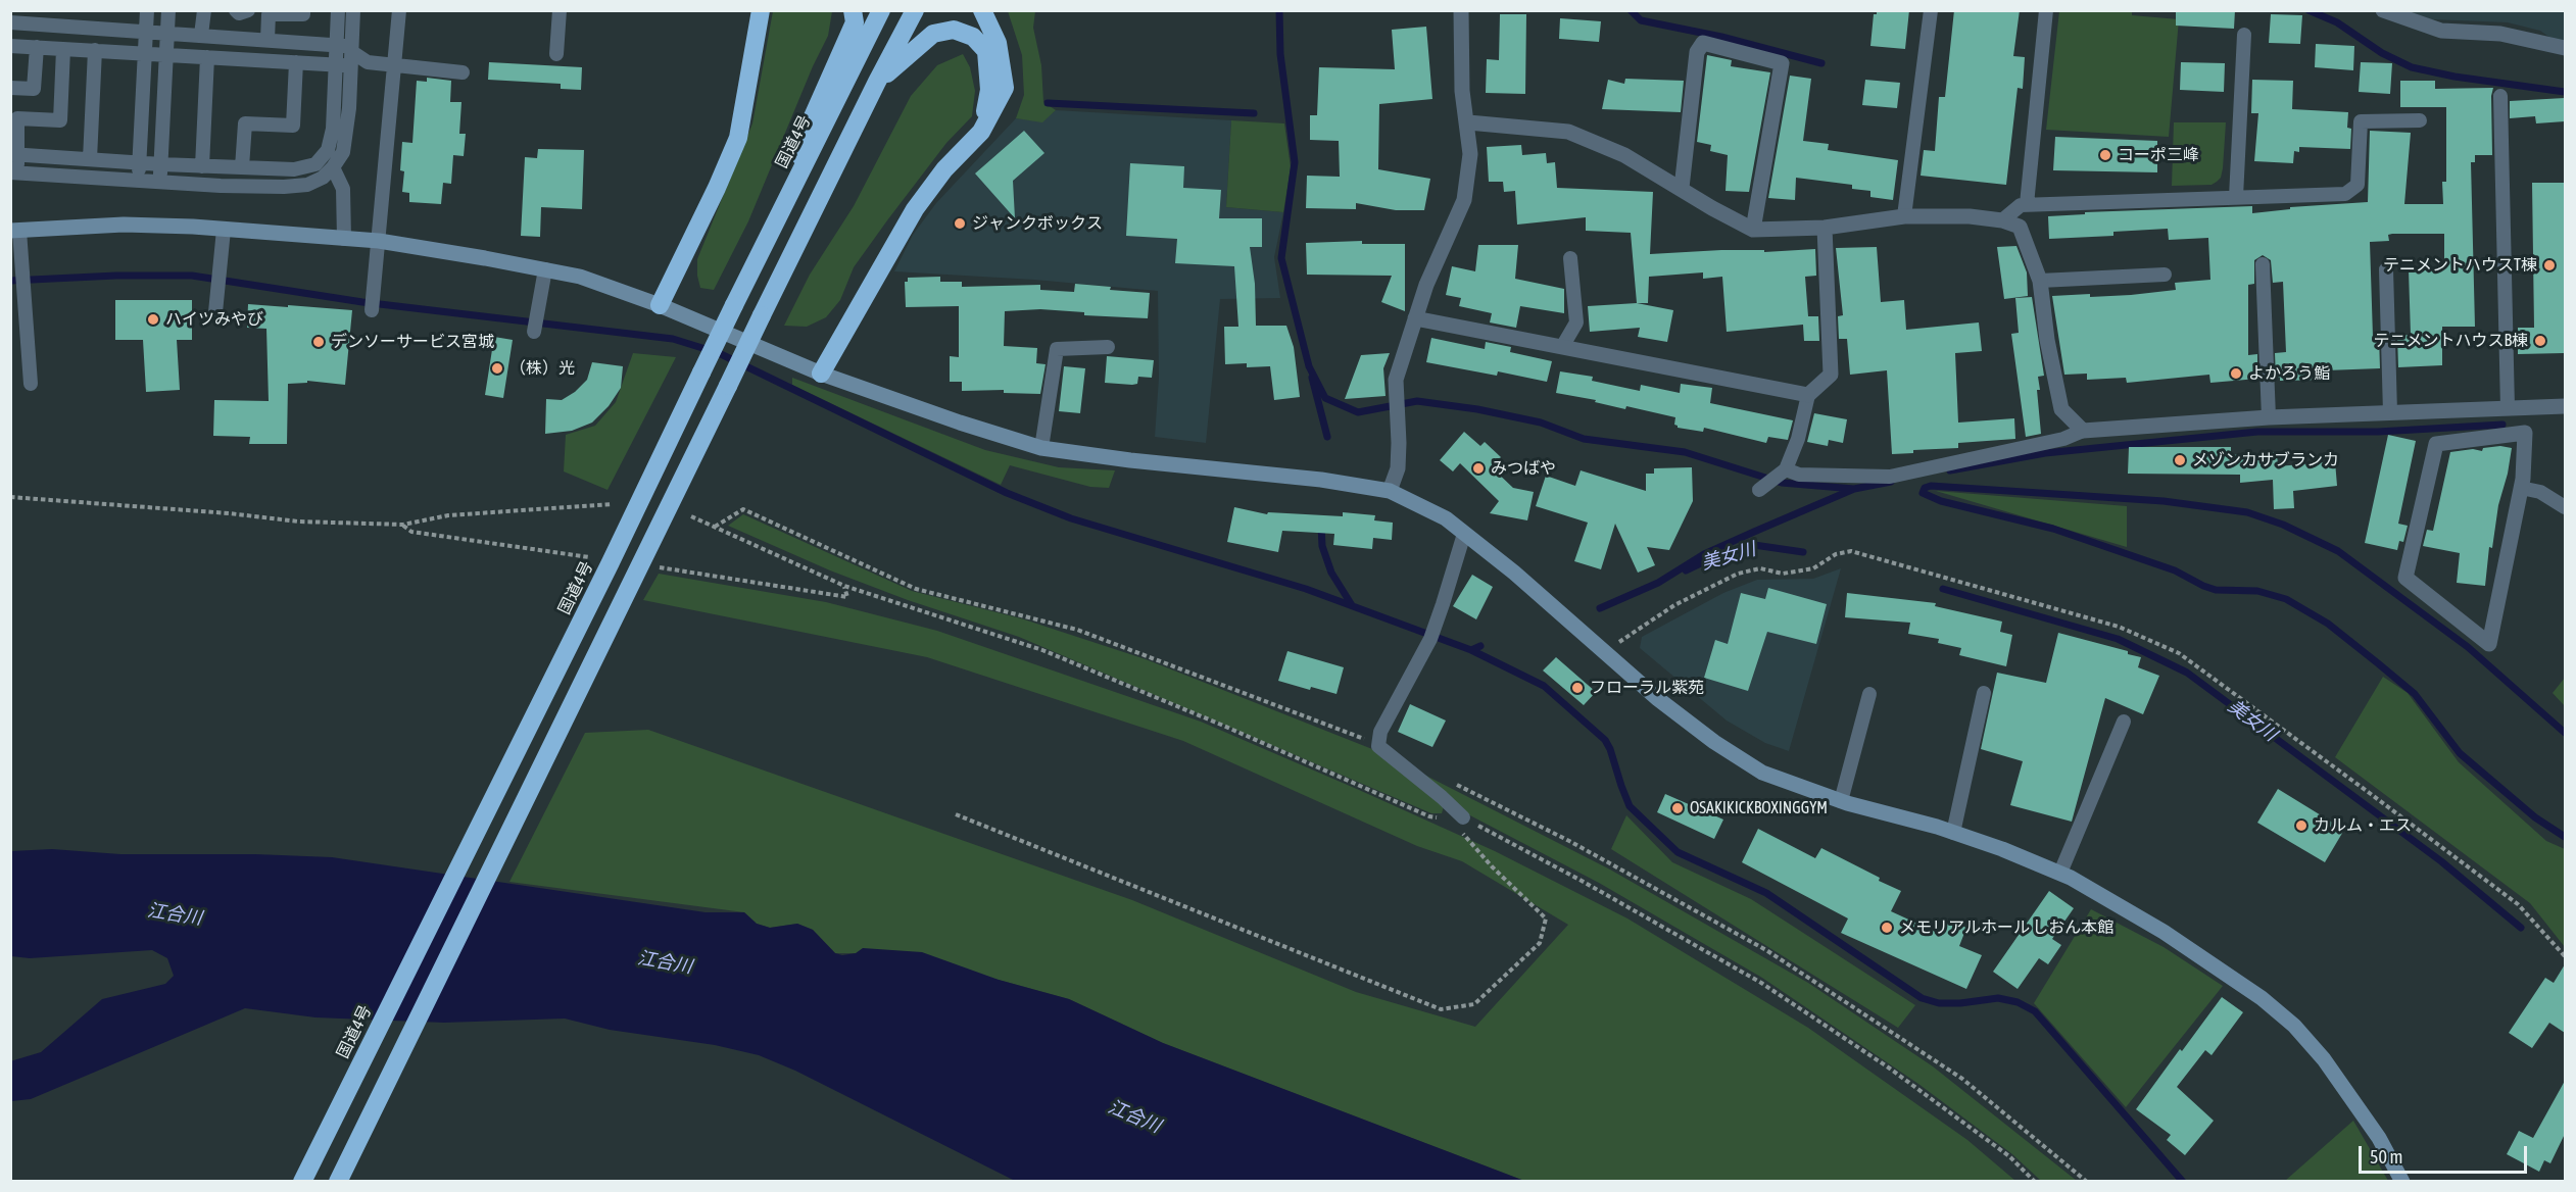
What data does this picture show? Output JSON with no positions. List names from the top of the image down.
{
  "streets": {
    "highway": ["国道4号"]
  },
  "water": ["美女川", "江合川"],
  "places": [
    "コーポ三峰",
    "ジャンクボックス",
    "テニメントハウスT棟",
    "ハイツみやび",
    "テニメントハウスB棟",
    "デンソーサービス宮城",
    "（株）光",
    "よかろう鮨",
    "メゾンカサブランカ",
    "みつばや",
    "フローラル紫苑",
    "OSAKIKICKBOXINGGYM",
    "カルム・エス",
    "メモリアルホール しおん本館"
  ],
  "scale_bar": "50 m"
}
